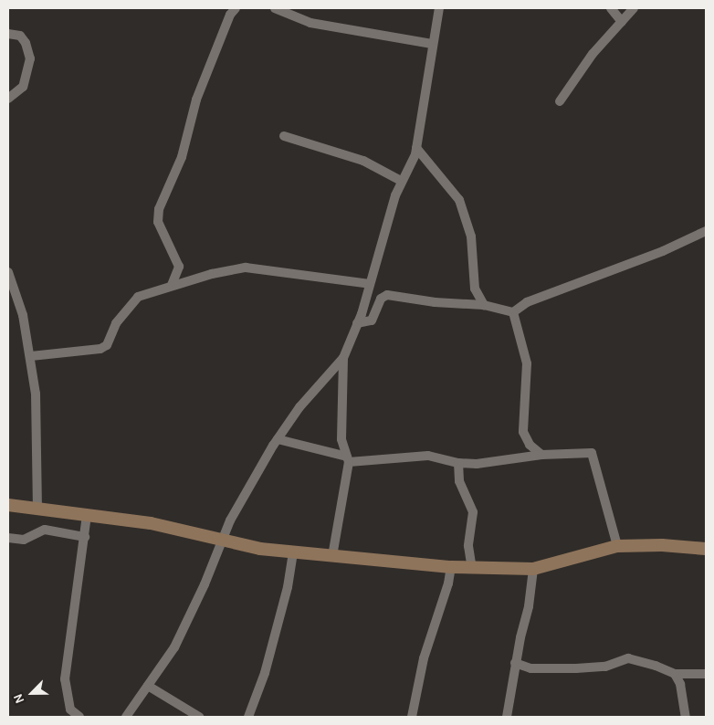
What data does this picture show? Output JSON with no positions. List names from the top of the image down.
{
  "north": "bottom left"
}
